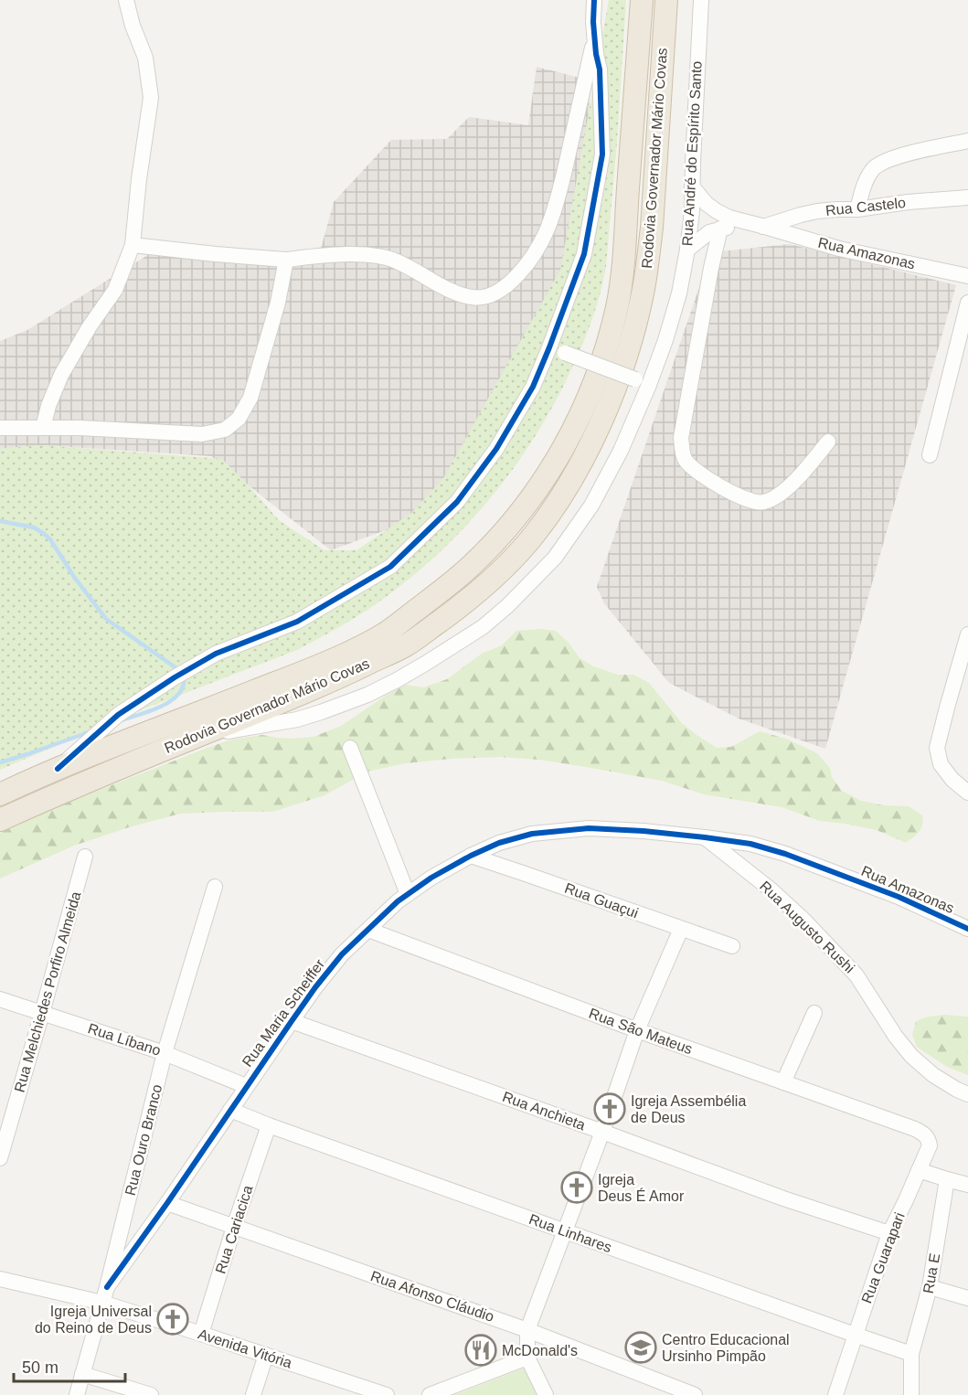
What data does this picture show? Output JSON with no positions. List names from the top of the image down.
{
  "streets": {
    "highway": ["Rodovia Governador Mário Covas"],
    "street": [
      "Rua André do Espírito Santo",
      "Rua Castelo",
      "Rua Amazonas",
      "Rua Guaçui",
      "Rua Augusto Rushi",
      "Rua Melchiedes Porfiro Almeida",
      "Rua Maria Scheiffer",
      "Rua São Mateus",
      "Rua Líbano",
      "Rua Anchieta",
      "Rua Ouro Branco",
      "Rua Cariacica",
      "Rua Linhares",
      "Rua Guarapari",
      "Rua E",
      "Rua Afonso Cláudio",
      "Avenida Vitória"
    ]
  },
  "crossings": [
    ["Rua André do Espírito Santo", "Rodovia Governador Mário Covas"],
    ["Rua André do Espírito Santo", "Rua Amazonas"],
    ["Rua Castelo", "Rua Amazonas"],
    ["Rua Amazonas", "Rua Maria Scheiffer"],
    ["Rua Guaçui", "Rua Maria Scheiffer"],
    ["Rua Augusto Rushi", "Rua Maria Scheiffer"],
    ["Rua Melchiedes Porfiro Almeida", "Rua Líbano"],
    ["Rua Maria Scheiffer", "Rua São Mateus"],
    ["Rua Maria Scheiffer", "Rua Líbano"],
    ["Rua Maria Scheiffer", "Rua Anchieta"],
    ["Rua Maria Scheiffer", "Rua Ouro Branco"],
    ["Rua Maria Scheiffer", "Rua Linhares"],
    ["Rua Maria Scheiffer", "Rua Afonso Cláudio"],
    ["Rua São Mateus", "Rua Guarapari"],
    ["Rua Líbano", "Rua Ouro Branco"],
    ["Rua Anchieta", "Rua Guarapari"],
    ["Rua Ouro Branco", "Avenida Vitória"],
    ["Rua Cariacica", "Rua Linhares"],
    ["Rua Cariacica", "Rua Afonso Cláudio"],
    ["Rua Cariacica", "Avenida Vitória"],
    ["Rua Linhares", "Rua Guarapari"],
    ["Rua Linhares", "Rua E"]
  ],
  "places": {
    "church": ["Igreja Assembélia de Deus", "Igreja Deus É Amor", "Igreja Universal do Reino de Deus"],
    "school or university": ["Centro Educacional Ursinho Pimpão"],
    "restaurant": ["McDonald's"]
  },
  "scale_bar": "50 m"
}
